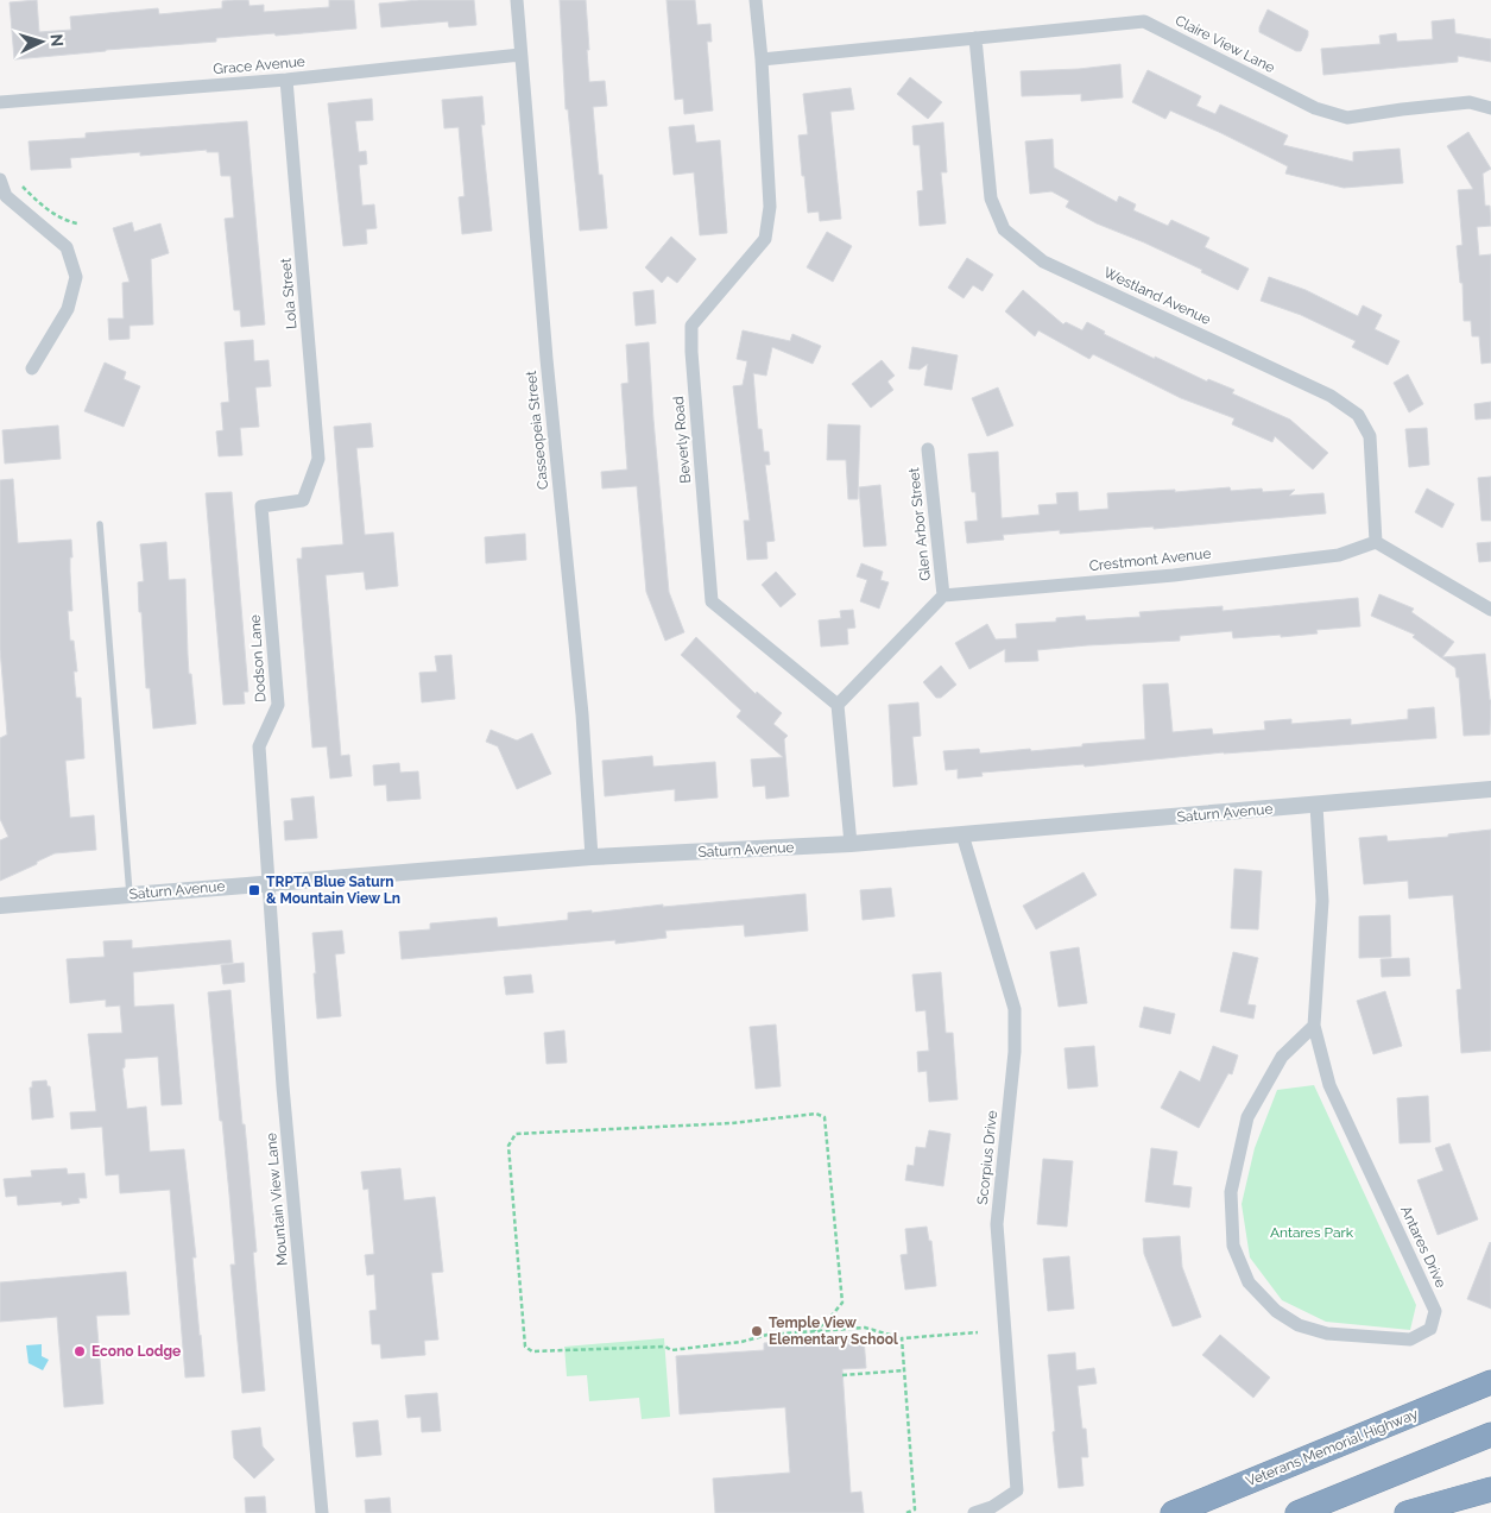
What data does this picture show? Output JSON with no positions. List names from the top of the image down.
{
  "streets": {
    "highway": ["Veterans Memorial Highway"],
    "street": [
      "Claire View Lane",
      "Grace Avenue",
      "Lola Street",
      "Westland Avenue",
      "Casseopeia Street",
      "Beverly Road",
      "Glen Arbor Street",
      "Crestmont Avenue",
      "Dodson Lane",
      "Saturn Avenue",
      "Scorpius Drive",
      "Mountain View Lane",
      "Antares Drive"
    ]
  },
  "crossings": [
    ["Claire View Lane", "Westland Avenue"],
    ["Claire View Lane", "Beverly Road"],
    ["Grace Avenue", "Lola Street"],
    ["Grace Avenue", "Casseopeia Street"],
    ["Lola Street", "Dodson Lane"],
    ["Westland Avenue", "Crestmont Avenue"],
    ["Casseopeia Street", "Saturn Avenue"],
    ["Glen Arbor Street", "Crestmont Avenue"],
    ["Dodson Lane", "Saturn Avenue"],
    ["Dodson Lane", "Mountain View Lane"],
    ["Saturn Avenue", "Scorpius Drive"],
    ["Saturn Avenue", "Mountain View Lane"],
    ["Saturn Avenue", "Antares Drive"]
  ],
  "parks": ["Antares Park"],
  "places": {
    "transit": ["TRPTA Blue Saturn & Mountain View Ln"],
    "other": ["Temple View Elementary School", "Econo Lodge"]
  },
  "north": "right"
}
